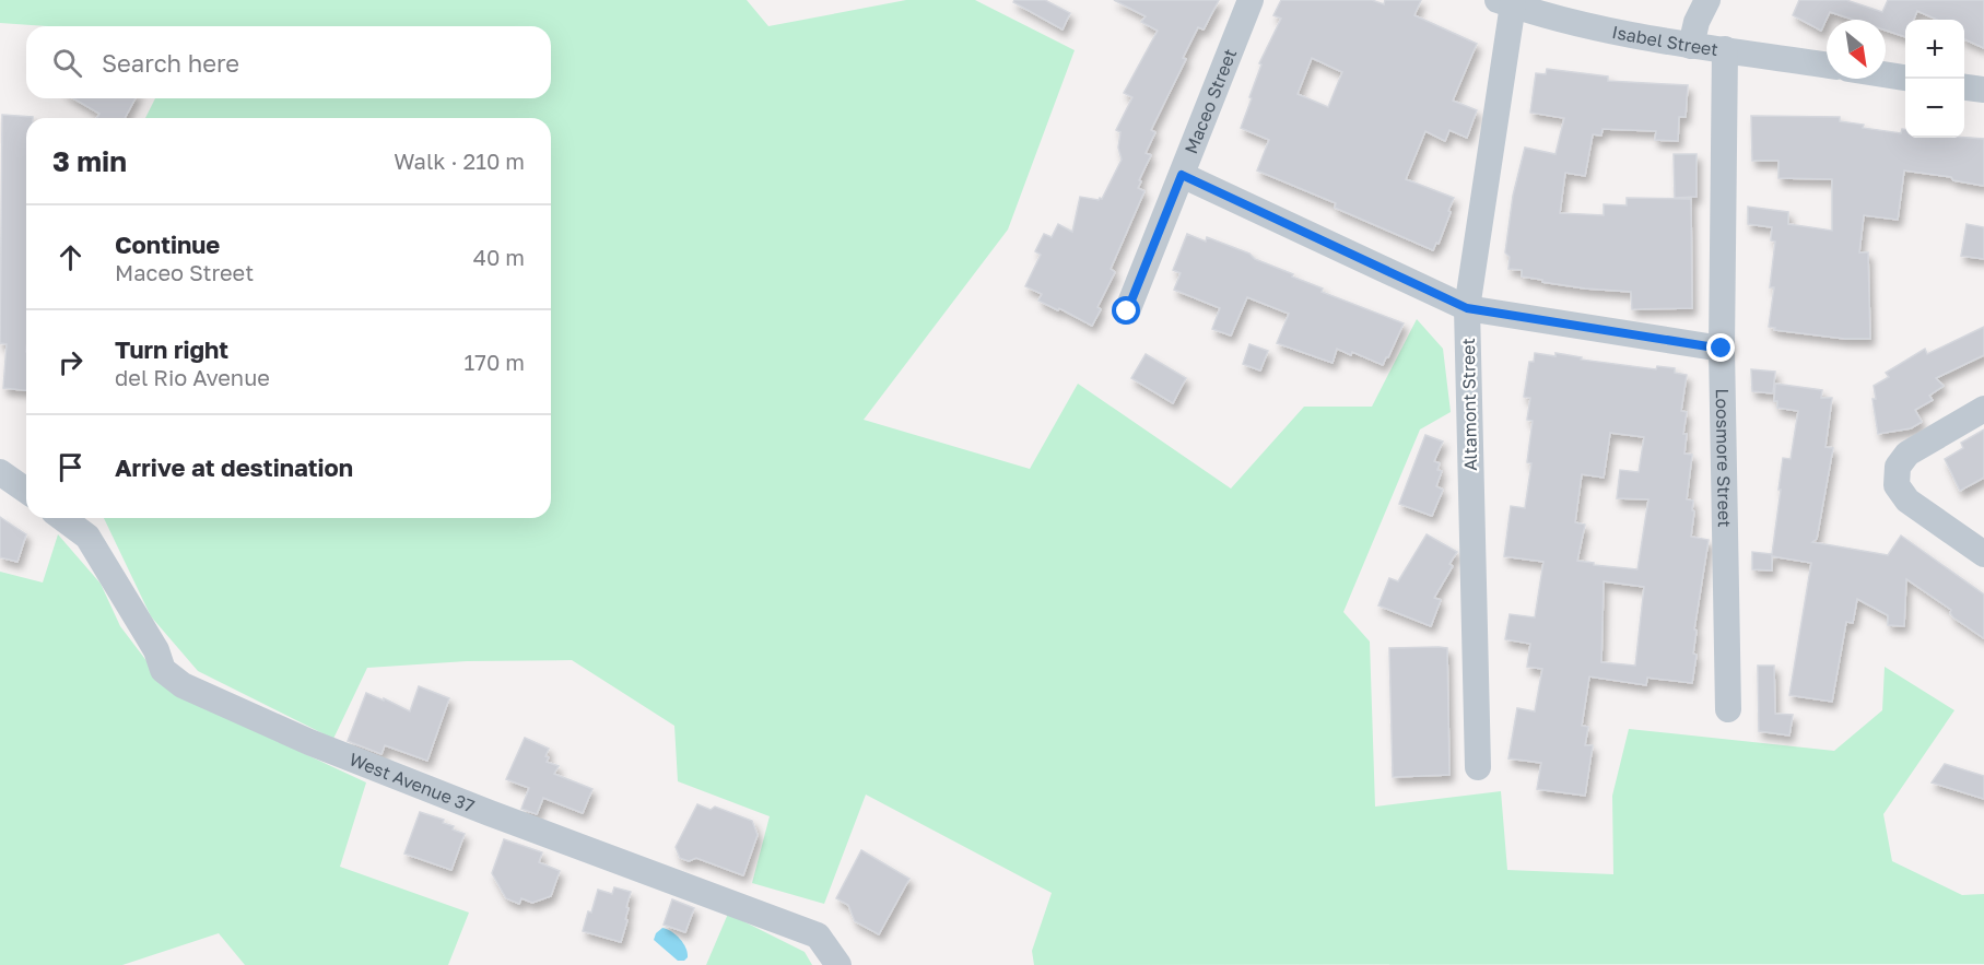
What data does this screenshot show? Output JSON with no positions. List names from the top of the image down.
{
  "streets": {
    "street": [
      "Isabel Street",
      "Maceo Street",
      "Altamont Street",
      "Loosmore Street",
      "West Avenue 37"
    ]
  },
  "crossings": [
    ["Isabel Street", "Altamont Street"],
    ["Isabel Street", "Loosmore Street"]
  ],
  "north": "bottom right",
  "page": {
    "map_buttons": ["+", "−"],
    "search": "Search here",
    "heading": ["3 min", "Walk · 210 m"],
    "list": [
      ["Continue", "Maceo Street", "40 m"],
      ["Turn right", "del Rio Avenue", "170 m"],
      "Arrive at destination"
    ]
  }
}
